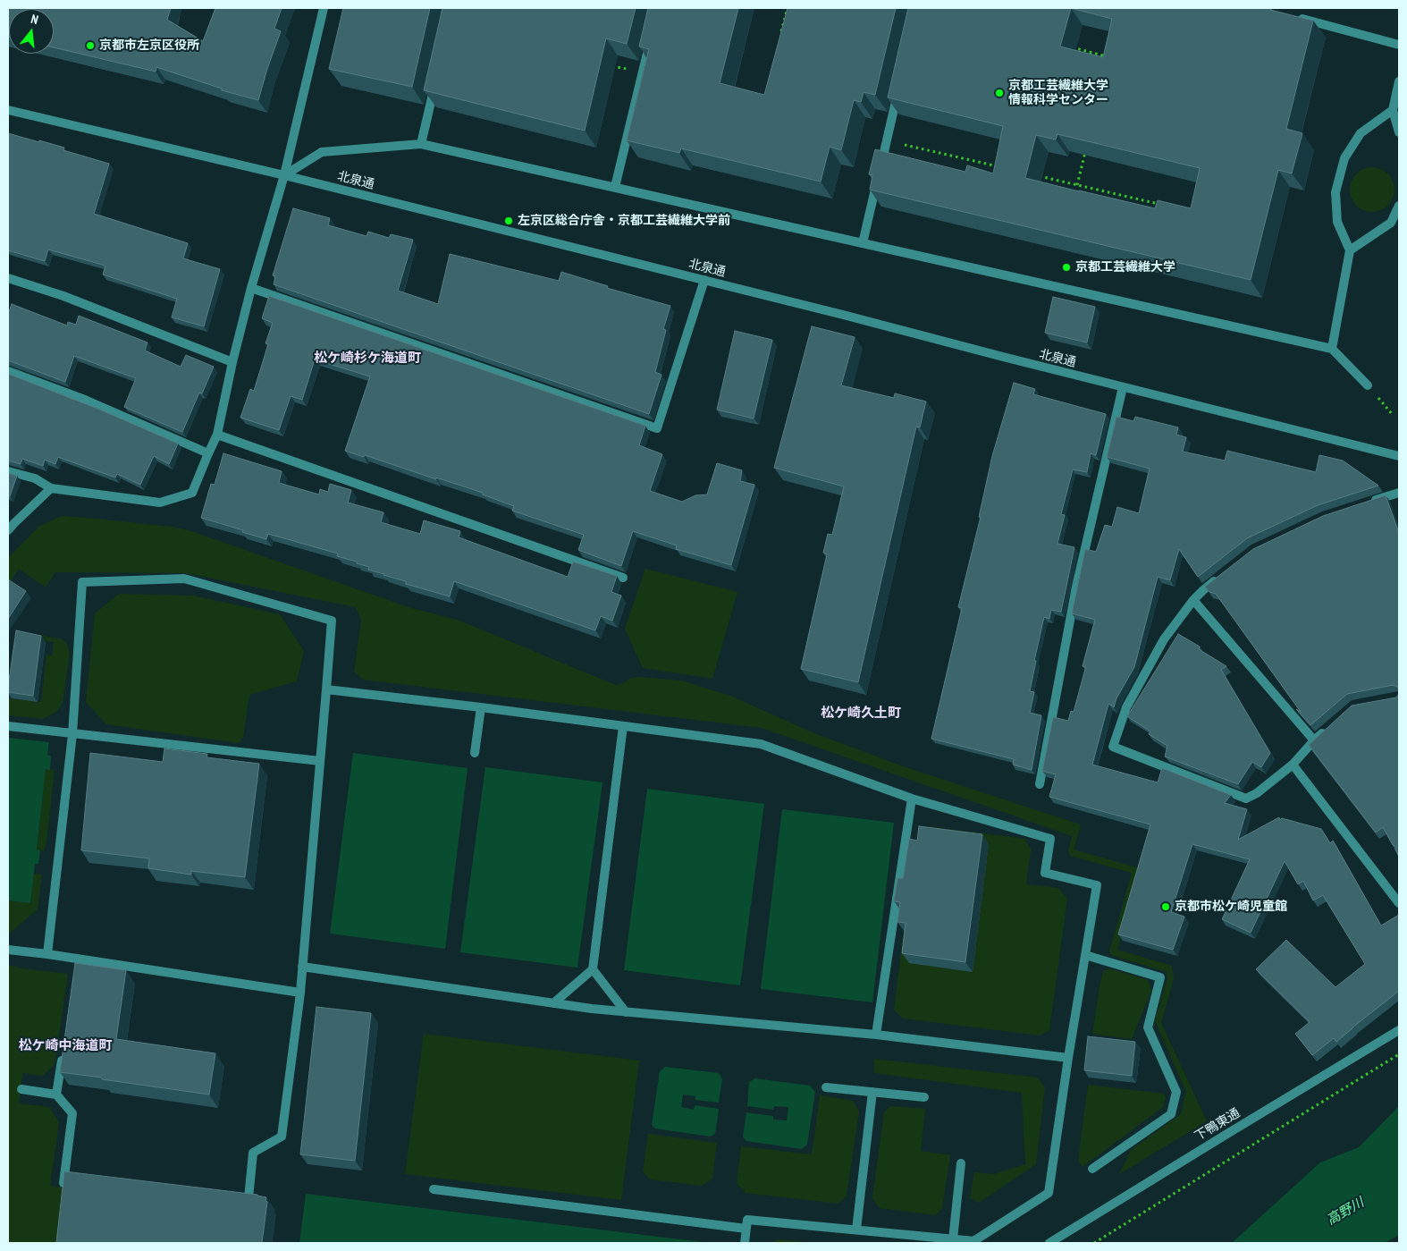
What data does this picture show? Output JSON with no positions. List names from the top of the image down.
{
  "streets": {
    "street": ["北泉通", "下鴨東通"]
  },
  "districts": ["松ケ崎杉ケ海道町", "松ケ崎久土町", "松ケ崎中海道町"],
  "water": ["高野川"],
  "places": [
    "京都市左京区役所",
    "京都工芸繊維大学 情報科学センター",
    "左京区総合庁舎・京都工芸繊維大学前",
    "京都工芸繊維大学",
    "京都市松ケ崎児童館"
  ],
  "north": "top"
}
